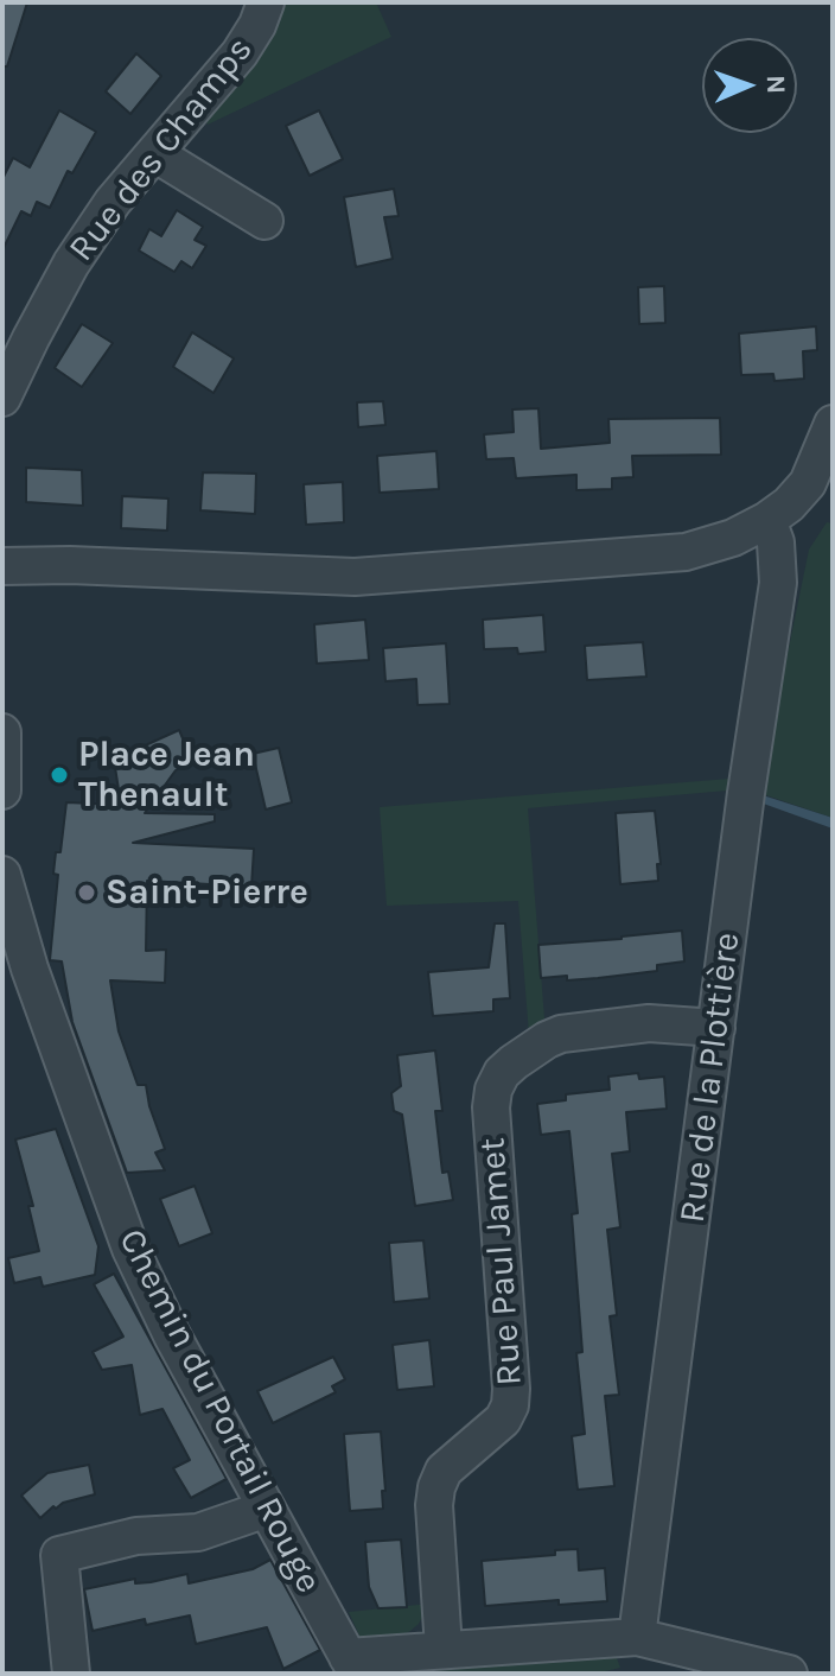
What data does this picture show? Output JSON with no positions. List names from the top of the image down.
{
  "streets": {
    "street": [
      "Rue des Champs",
      "Rue de la Plottière",
      "Rue Paul Jamet",
      "Chemin du Portail Rouge"
    ]
  },
  "crossings": [
    ["Rue de la Plottière", "Rue Paul Jamet"]
  ],
  "places": ["Place Jean Thenault", "Saint-Pierre"],
  "north": "right"
}
